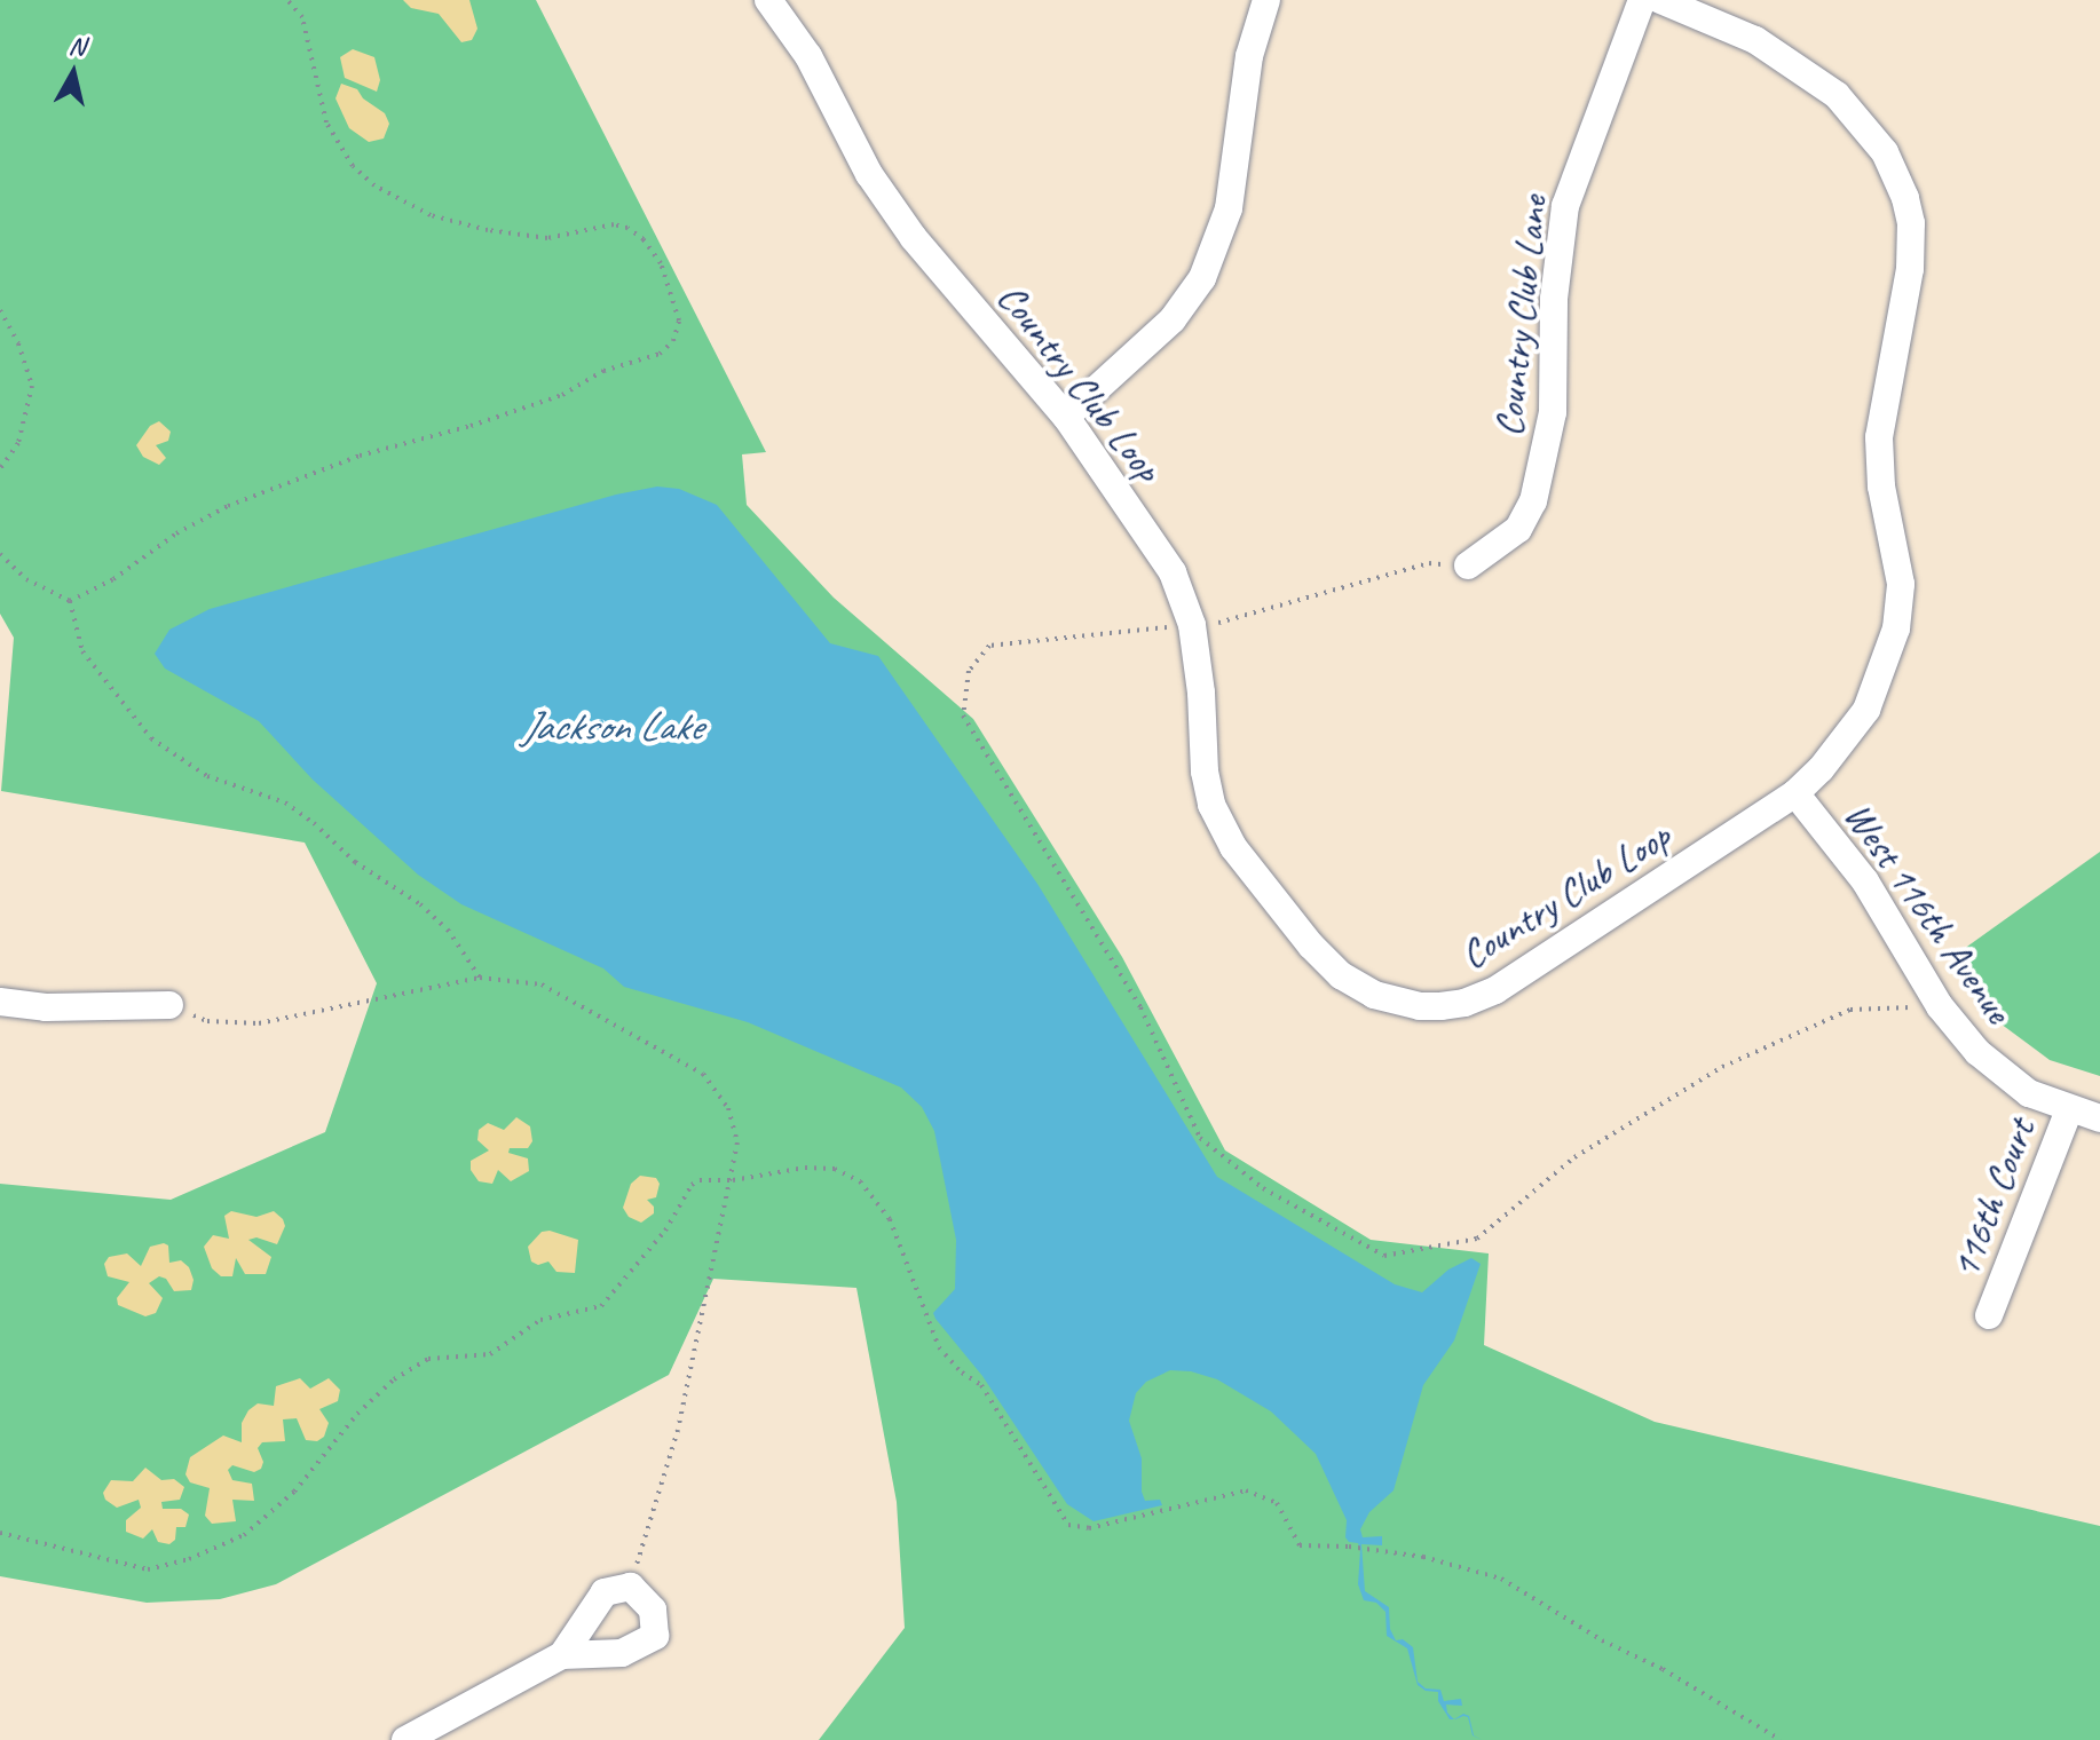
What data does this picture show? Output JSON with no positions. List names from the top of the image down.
{
  "streets": {
    "street": [
      "Country Club Lane",
      "Country Club Loop",
      "West 116th Avenue",
      "116th Court"
    ]
  },
  "crossings": [
    ["Country Club Loop", "West 116th Avenue"],
    ["West 116th Avenue", "116th Court"]
  ],
  "water": ["Jackson Lake"],
  "north": "top"
}
